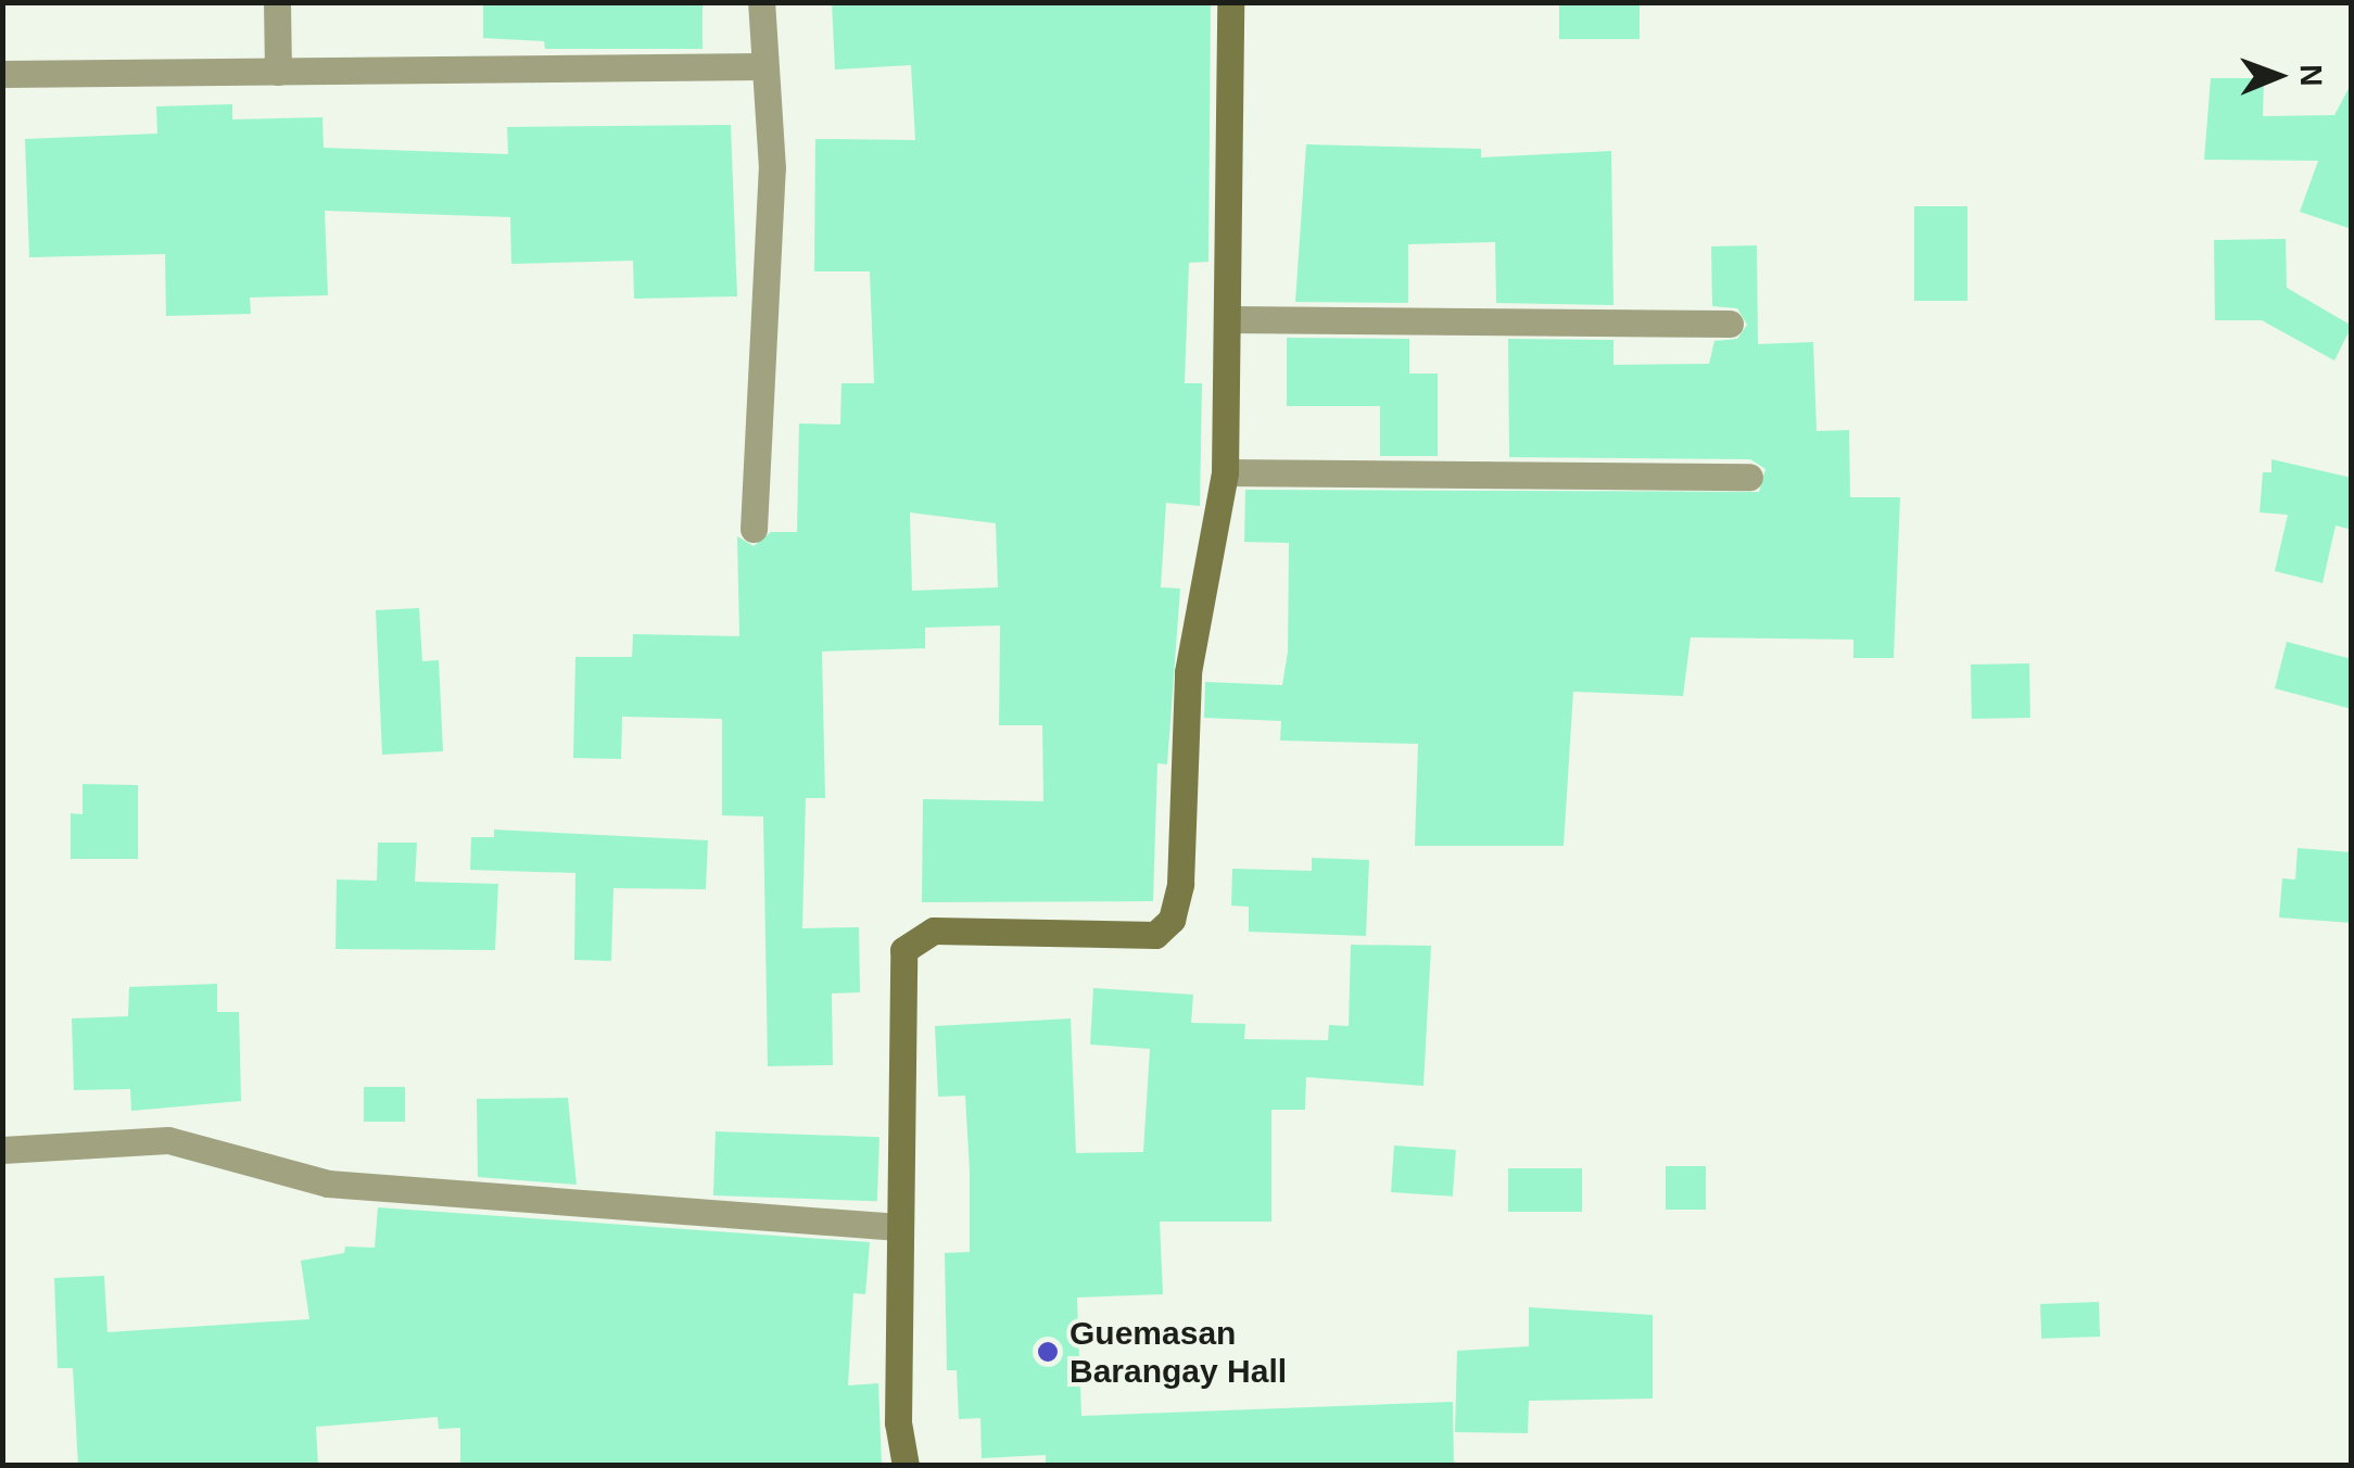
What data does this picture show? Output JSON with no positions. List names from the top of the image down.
{
  "places": ["Guemasan Barangay Hall"],
  "north": "right"
}
